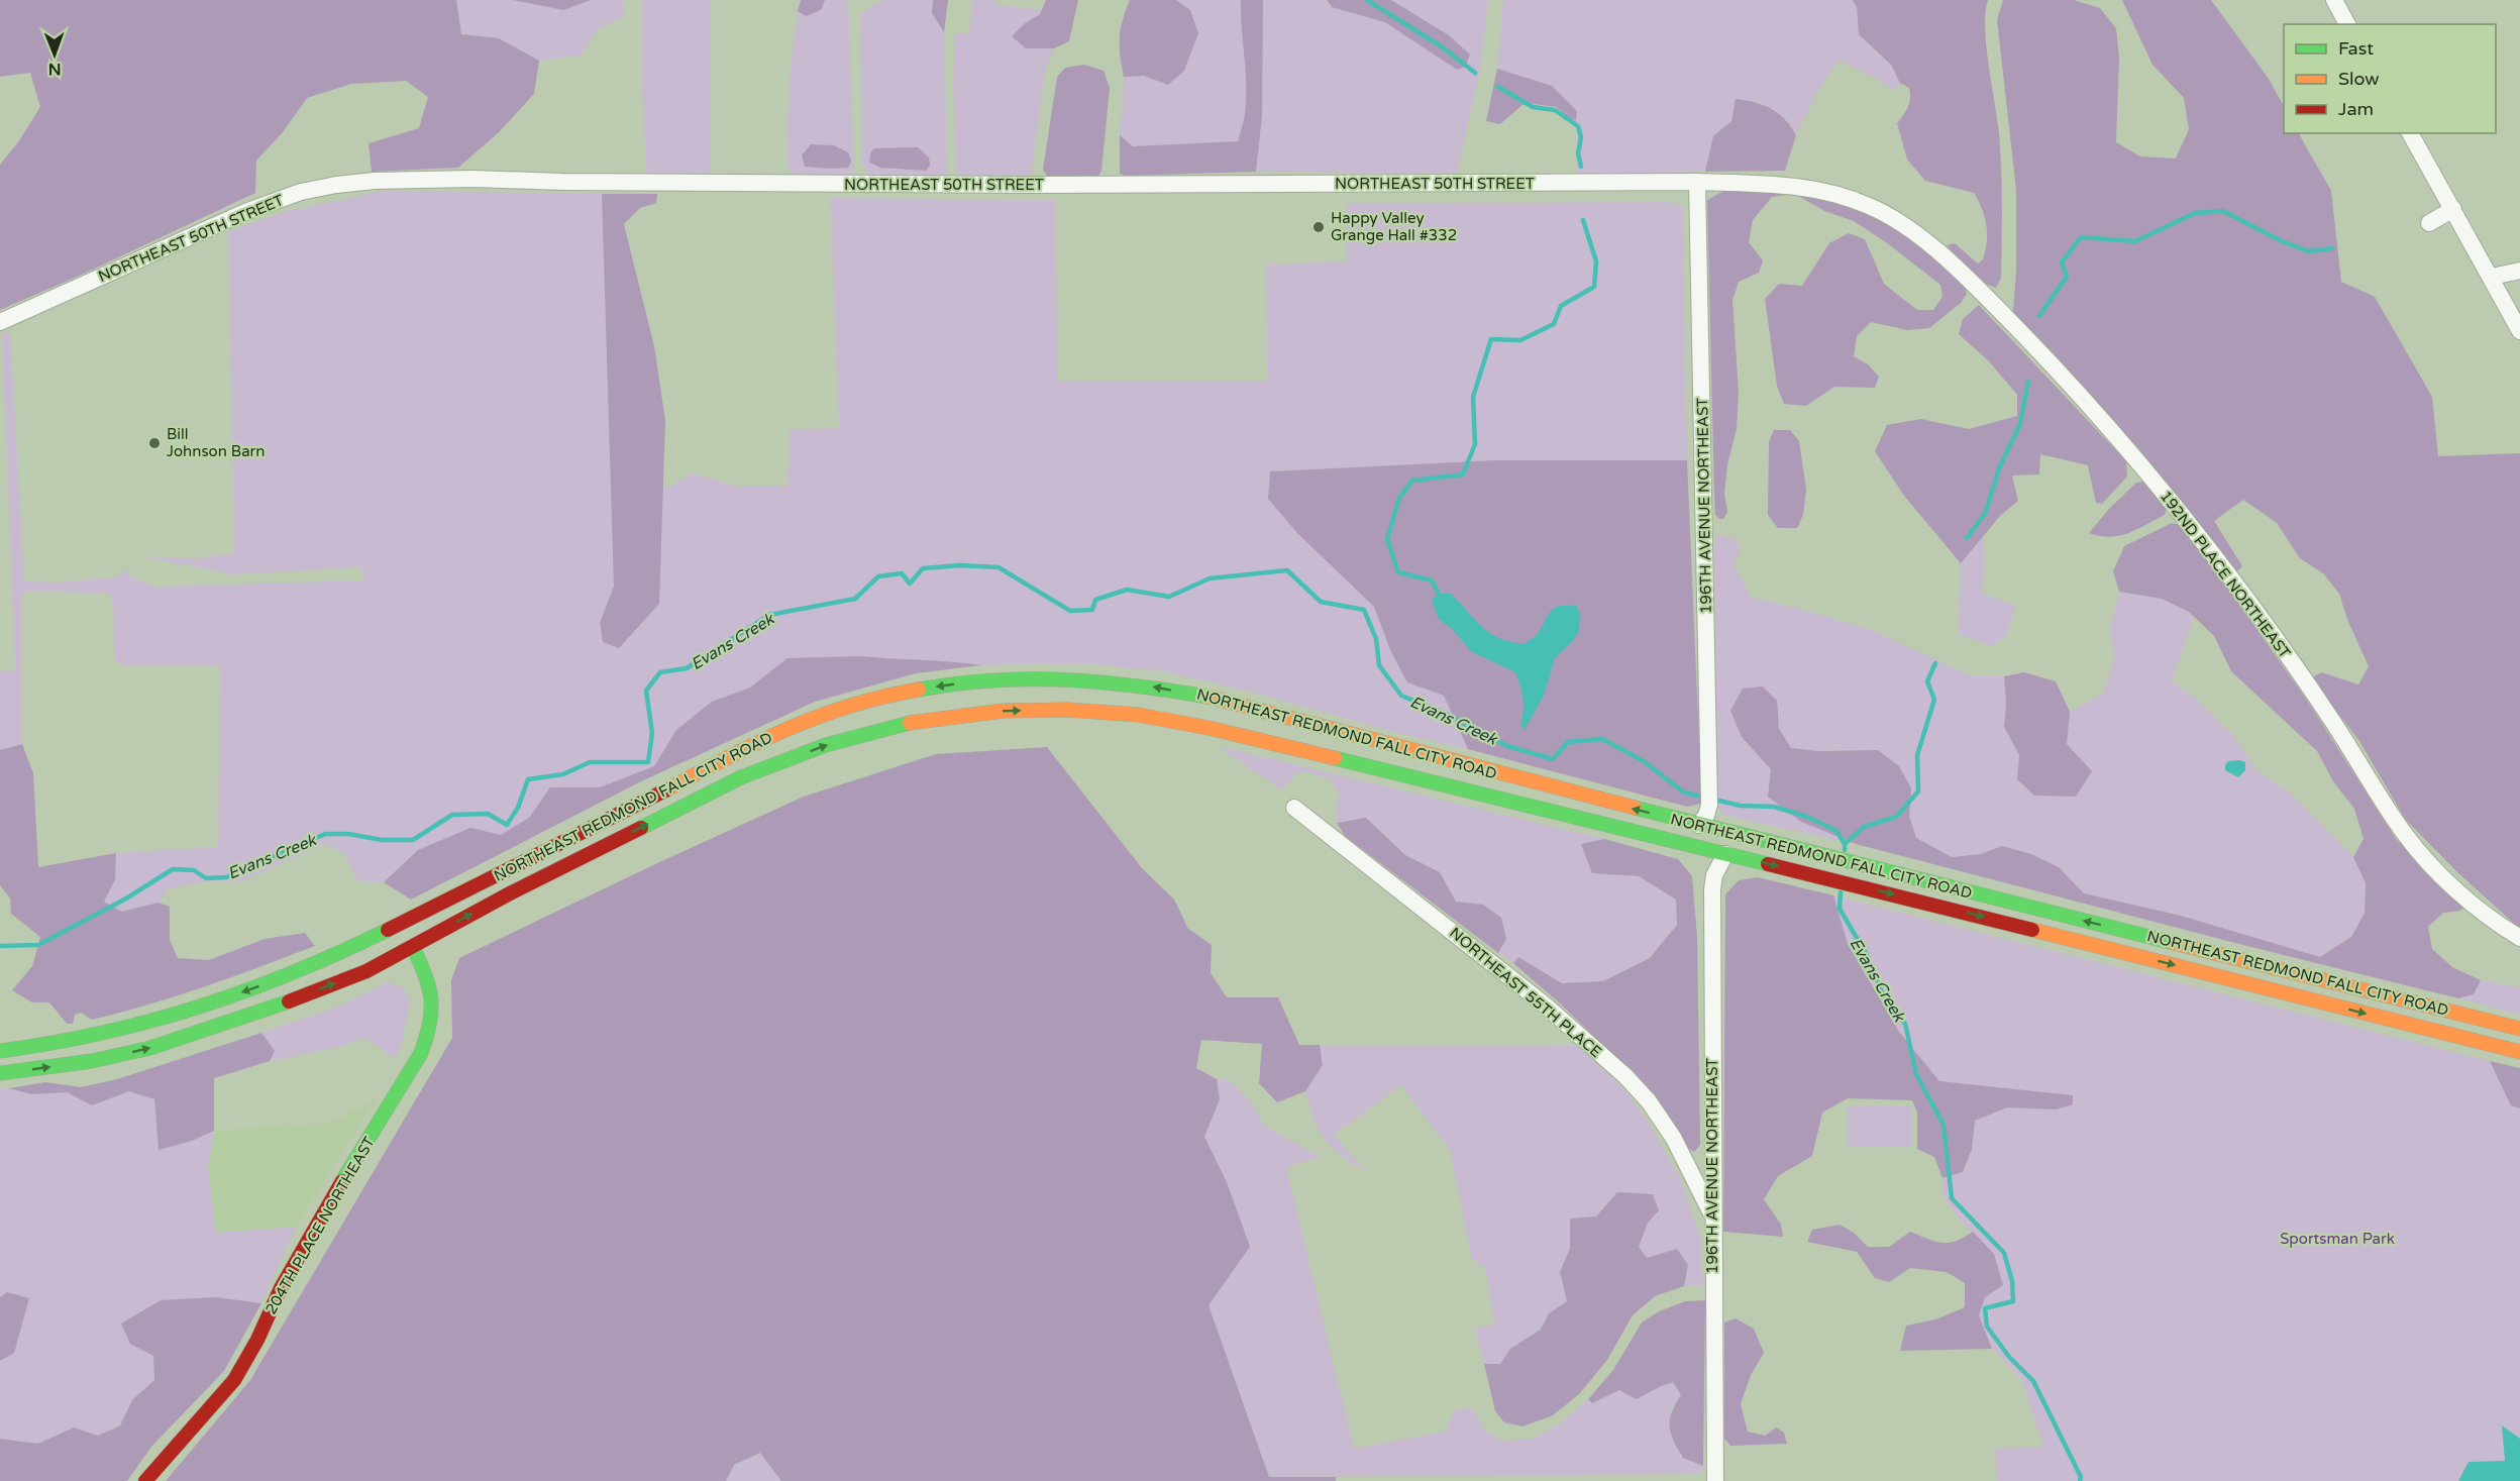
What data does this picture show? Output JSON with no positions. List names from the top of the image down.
{
  "streets": {
    "main road": ["NORTHEAST REDMOND FALL CITY ROAD", "204TH PLACE NORTHEAST"],
    "street": [
      "NORTHEAST 50TH STREET",
      "196TH AVENUE NORTHEAST",
      "192ND PLACE NORTHEAST",
      "NORTHEAST 55TH PLACE"
    ]
  },
  "crossings": [
    ["NORTHEAST 50TH STREET", "196TH AVENUE NORTHEAST"],
    ["NORTHEAST 50TH STREET", "192ND PLACE NORTHEAST"],
    ["196TH AVENUE NORTHEAST", "NORTHEAST REDMOND FALL CITY ROAD"],
    ["196TH AVENUE NORTHEAST", "NORTHEAST 55TH PLACE"],
    ["NORTHEAST REDMOND FALL CITY ROAD", "204TH PLACE NORTHEAST"]
  ],
  "water": ["Evans Creek"],
  "parks": ["Sportsman Park"],
  "places": ["Happy Valley Grange Hall #332", "Bill Johnson Barn"],
  "legend": ["Fast", "Slow", "Jam"],
  "north": "bottom"
}
